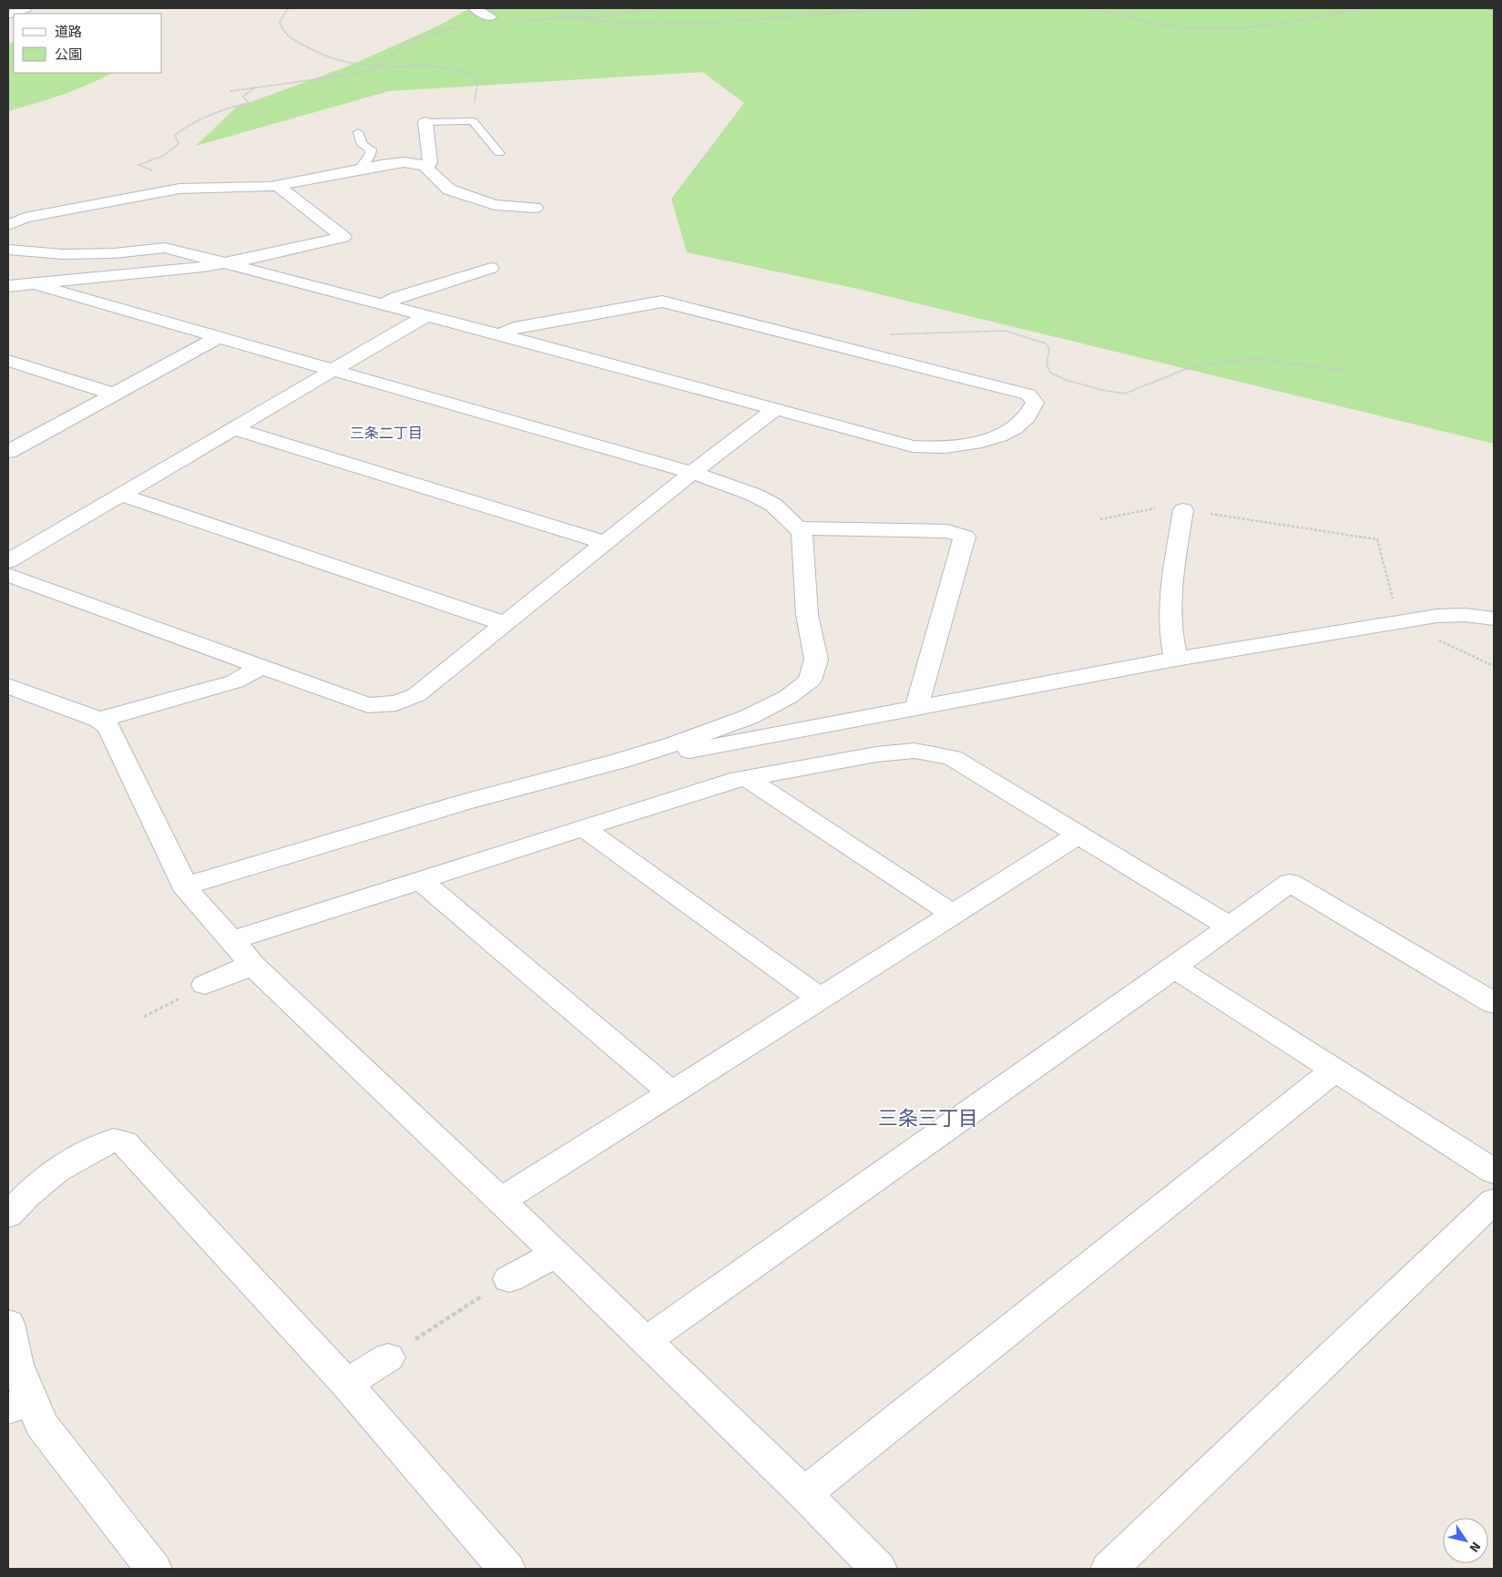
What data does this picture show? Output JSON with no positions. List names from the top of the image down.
{
  "districts": ["三条二丁目", "三条三丁目"],
  "legend": ["道路", "公園"],
  "north": "bottom right"
}
